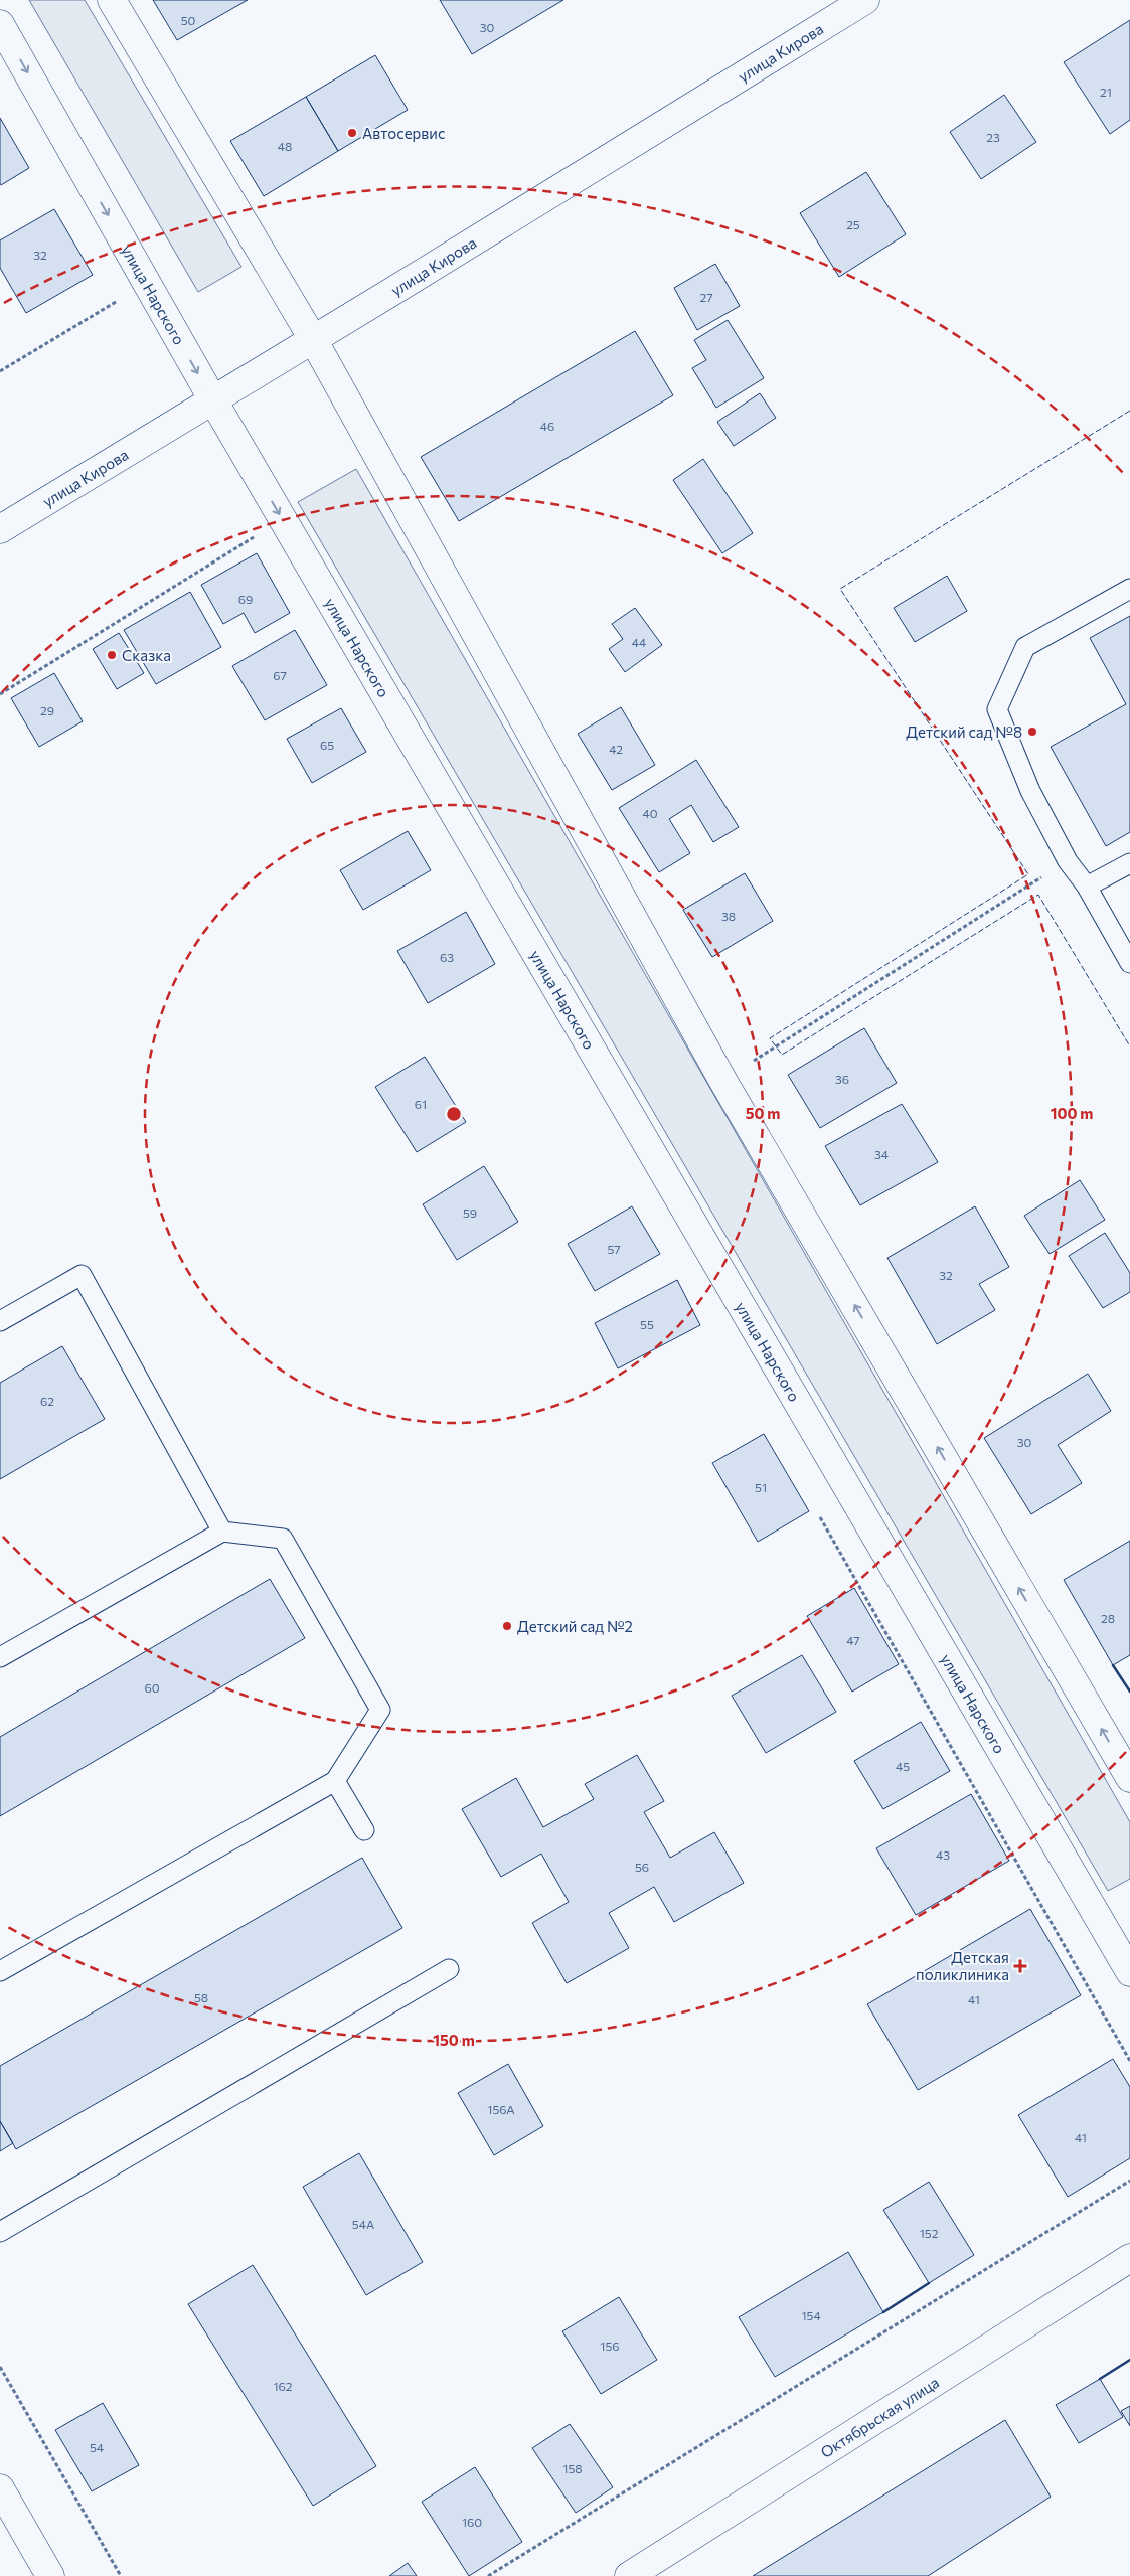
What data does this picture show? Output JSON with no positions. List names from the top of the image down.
{
  "streets": {
    "street": ["улица Кирова", "улица Нарского", "Октябрьская улица"]
  },
  "crossings": [
    ["улица Кирова", "улица Нарского"]
  ],
  "places": {
    "other": [
      "Автосервис",
      "Сказка",
      "Детский сад №8",
      "Детский сад №2"
    ],
    "health": ["Детская поликлиника"]
  },
  "house_numbers": [
    "50",
    "30",
    "21",
    "23",
    "48",
    "25",
    "32",
    "27",
    "46",
    "69",
    "44",
    "67",
    "29",
    "65",
    "42",
    "40",
    "38",
    "63",
    "36",
    "61",
    "34",
    "59",
    "57",
    "32",
    "55",
    "62",
    "30",
    "51",
    "28",
    "47",
    "60",
    "45",
    "43",
    "56",
    "58",
    "41",
    "156А",
    "41",
    "54А",
    "152",
    "154",
    "156",
    "162",
    "54",
    "158",
    "160"
  ],
  "rings": ["50 m", "100 m", "150 m"]
}
